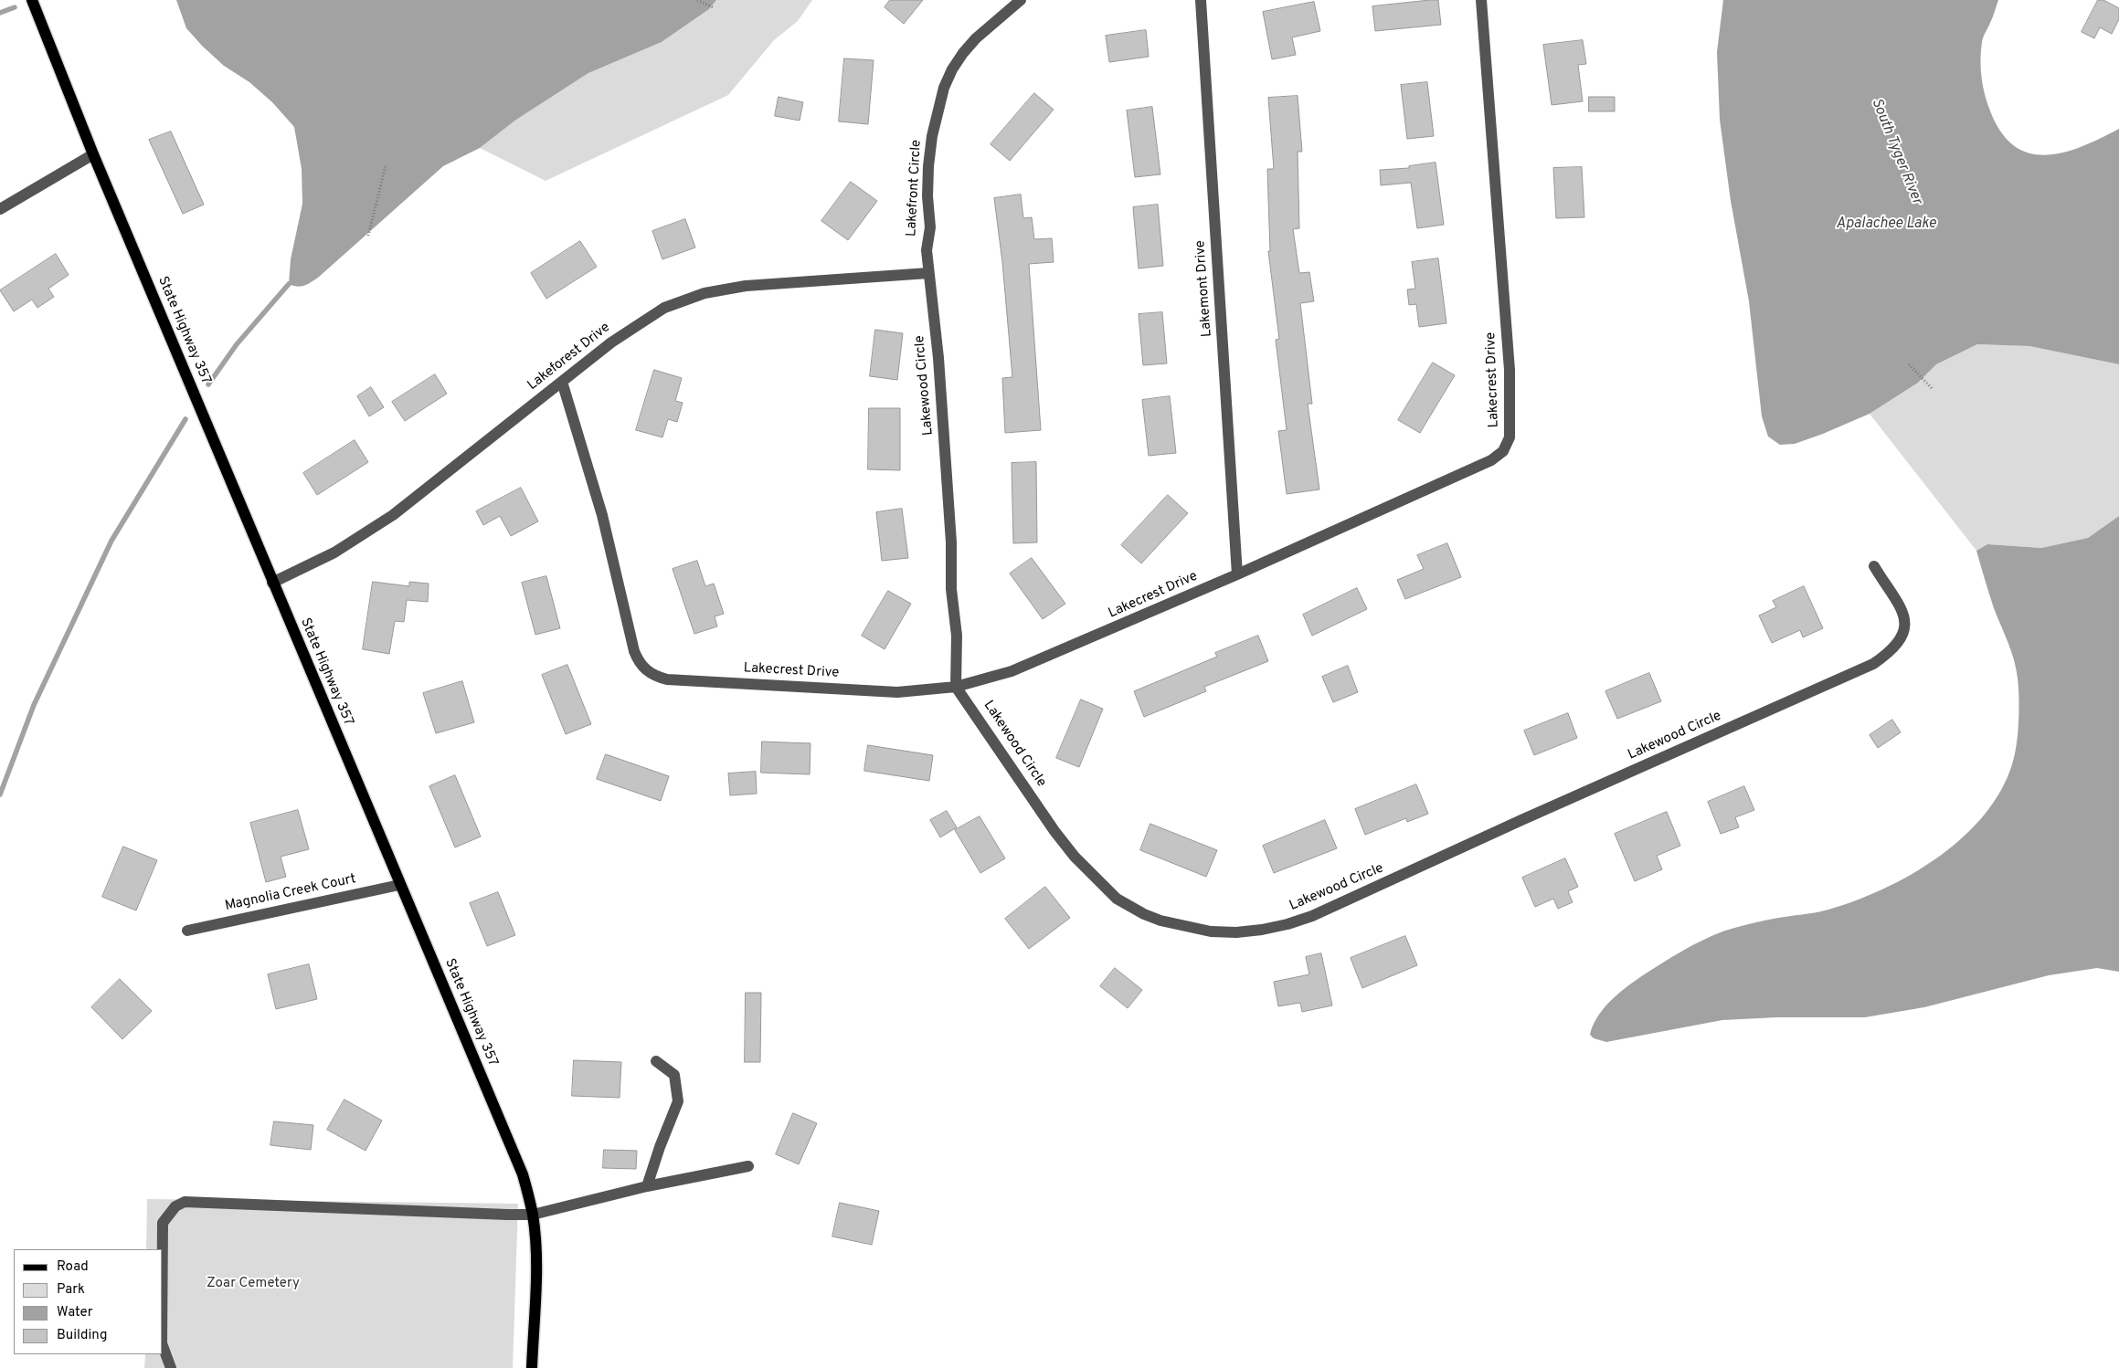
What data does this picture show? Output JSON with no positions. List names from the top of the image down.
{
  "streets": {
    "main road": ["State Highway 357"],
    "street": [
      "Lakefront Circle",
      "Lakemont Drive",
      "Lakeforest Drive",
      "Lakecrest Drive",
      "Lakewood Circle",
      "Magnolia Creek Court"
    ]
  },
  "crossings": [
    ["Lakefront Circle", "Lakeforest Drive"],
    ["Lakefront Circle", "Lakewood Circle"],
    ["Lakemont Drive", "Lakecrest Drive"],
    ["State Highway 357", "Lakeforest Drive"],
    ["State Highway 357", "Magnolia Creek Court"],
    ["Lakeforest Drive", "Lakecrest Drive"],
    ["Lakeforest Drive", "Lakewood Circle"],
    ["Lakecrest Drive", "Lakewood Circle"]
  ],
  "water": ["South Tyger River", "Apalachee Lake"],
  "parks": ["Zoar Cemetery"],
  "legend": [
    "Road",
    "Park",
    "Water",
    "Building"
  ]
}
